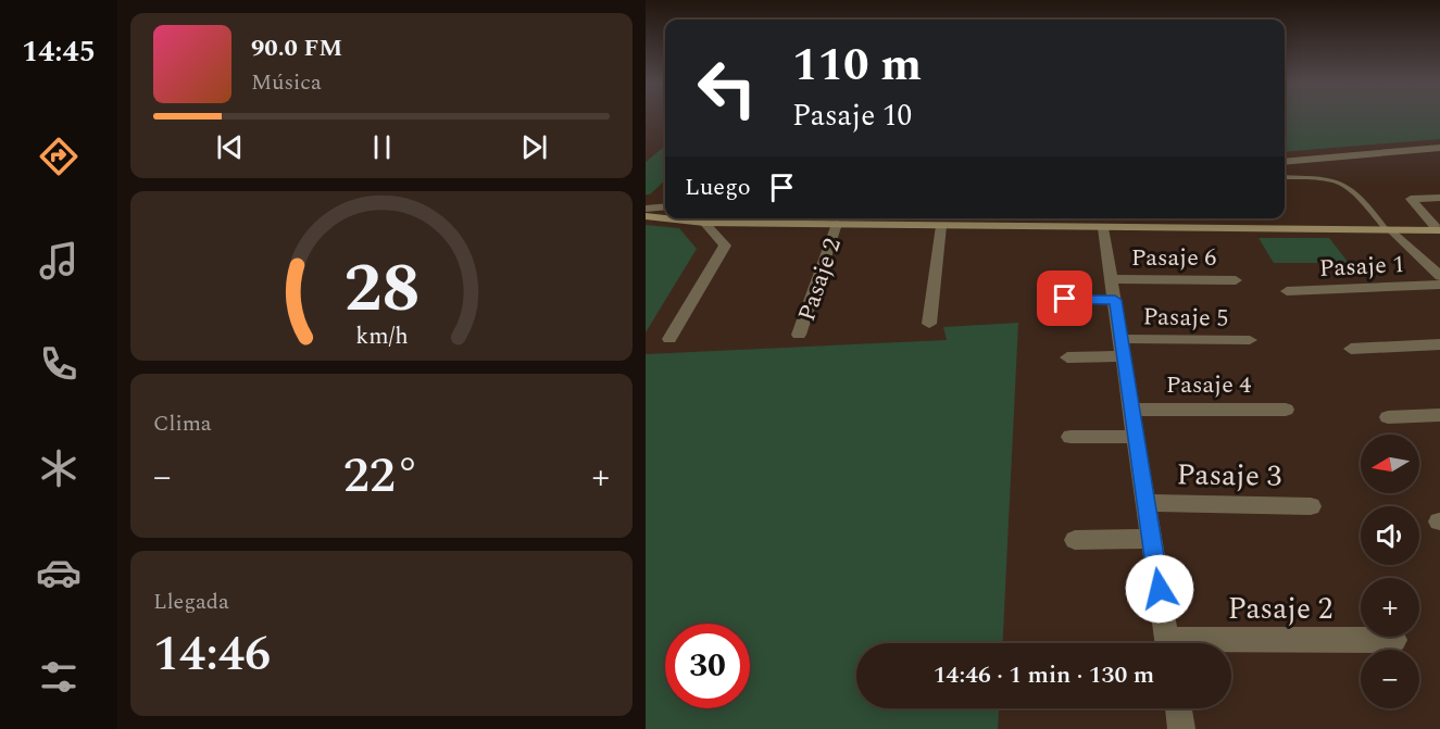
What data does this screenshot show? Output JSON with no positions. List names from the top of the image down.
{
  "streets": {
    "street": [
      "Pasaje 6",
      "Pasaje 1",
      "Pasaje 2",
      "Pasaje 5",
      "Pasaje 4",
      "Pasaje 3"
    ]
  },
  "north": "left",
  "page": {
    "tabs": "14:45",
    "turn": ["110 m", "Pasaje 10"],
    "song": ["90.0 FM", "Música"],
    "then": "Luego",
    "tile": [
      "Clima",
      ["Llegada", "14:46"]
    ],
    "map_buttons": ["+", "−"],
    "heat": ["−", "22°", "+"],
    "limit": "30",
    "trip": "14:46 · 1 min · 130 m",
    "gauge": ["28", "km/h"]
  }
}
